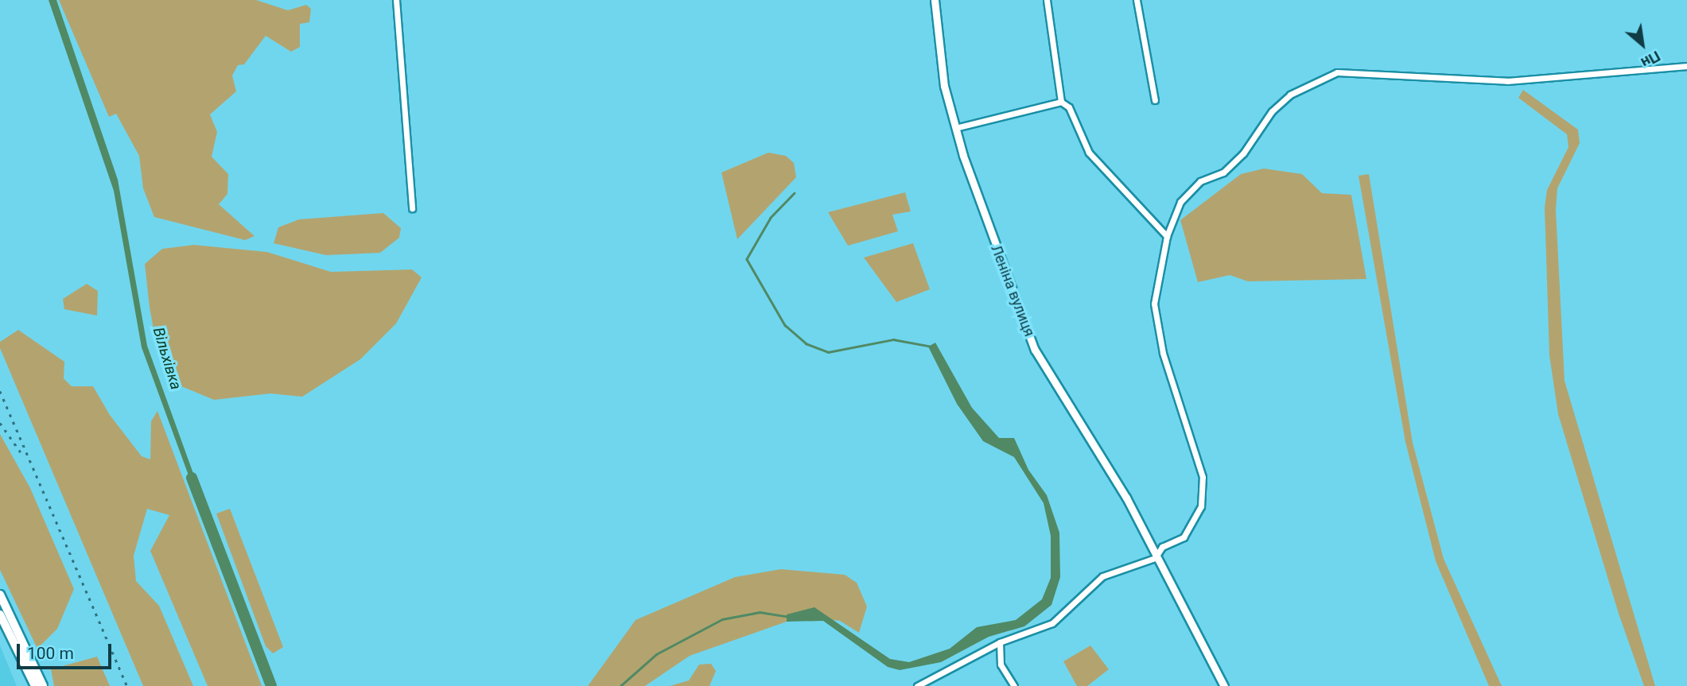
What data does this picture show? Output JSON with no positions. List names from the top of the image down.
{
  "streets": {
    "street": ["Леніна вулиця"]
  },
  "water": ["Вільхівка"],
  "scale_bar": "100 m",
  "north": "bottom right"
}
